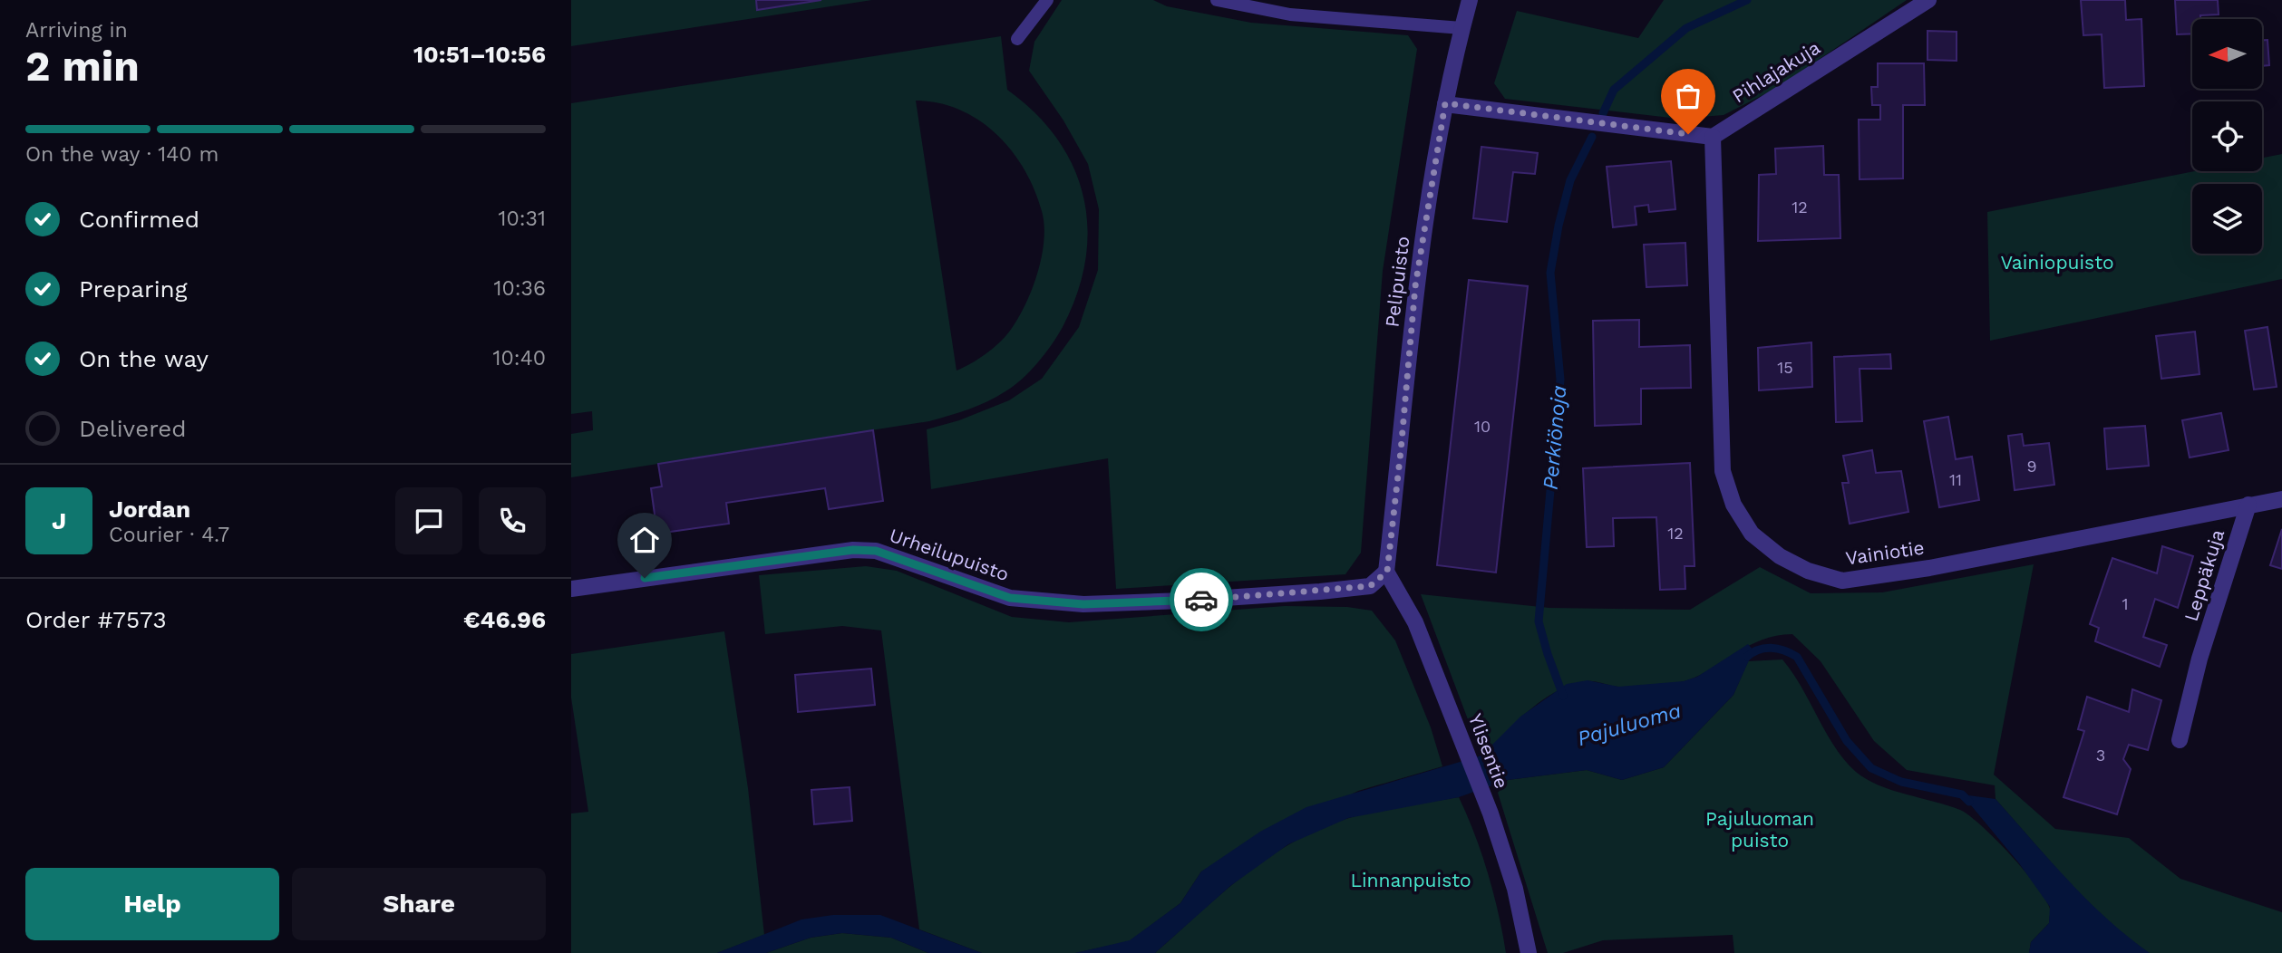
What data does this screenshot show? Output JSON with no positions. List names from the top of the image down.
{
  "streets": {
    "street": [
      "Pihlajakuja",
      "Pelipuisto",
      "Vainiotie",
      "Urheilupuisto",
      "Leppäkuja",
      "Ylisentie"
    ]
  },
  "crossings": [
    ["Pihlajakuja", "Vainiotie"],
    ["Pelipuisto", "Urheilupuisto"],
    ["Pelipuisto", "Ylisentie"],
    ["Vainiotie", "Leppäkuja"],
    ["Urheilupuisto", "Ylisentie"]
  ],
  "water": ["Perkiönoja", "Pajuluoma"],
  "parks": ["Vainiopuisto", "Pajuluoman puisto", "Linnanpuisto"],
  "house_numbers": [
    "12",
    "15",
    "10",
    "9",
    "11",
    "12",
    "1",
    "3"
  ],
  "north": "left",
  "page": {
    "heading": ["2 min", "Arriving in", "10:51–10:56"],
    "panel": [
      "Jordan",
      "Courier · 4.7",
      "Order #7573",
      "€46.96"
    ],
    "bar": "On the way · 140 m",
    "list": [
      ["Confirmed", "10:31"],
      ["Preparing", "10:36"],
      ["On the way", "10:40"],
      "Delivered"
    ],
    "round": "J",
    "buttons": ["Help", "Share"]
  }
}
